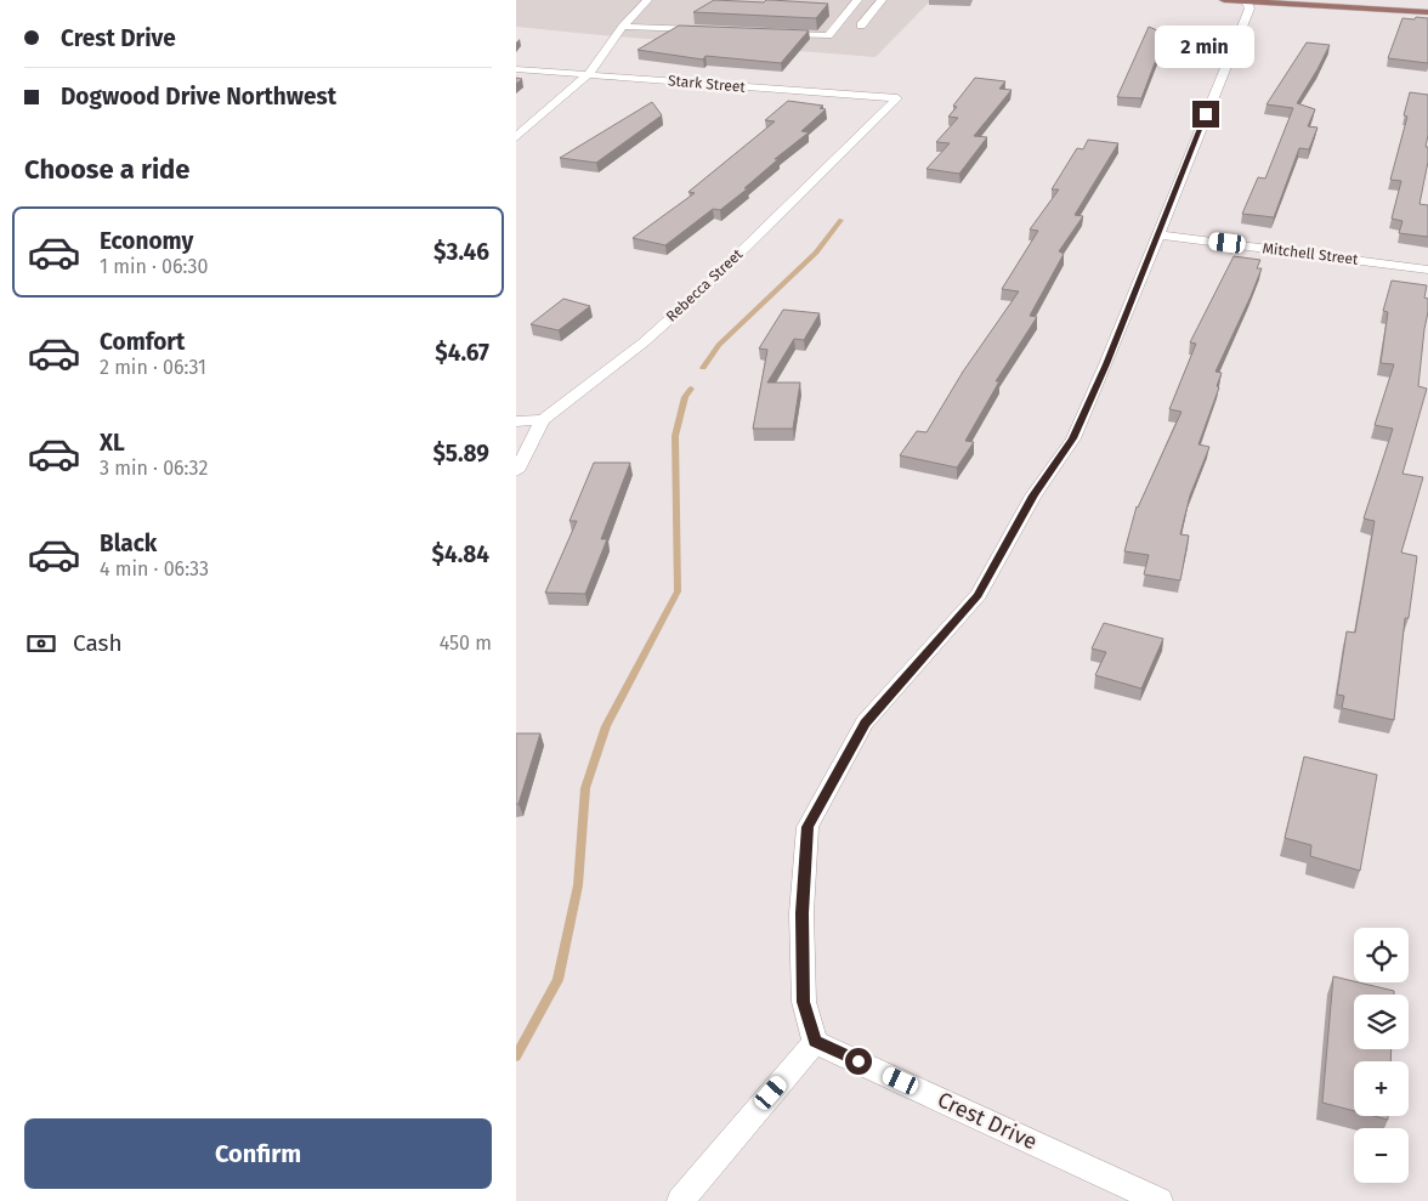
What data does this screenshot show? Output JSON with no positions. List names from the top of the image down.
{
  "streets": {
    "street": [
      "Stark Street",
      "Mitchell Street",
      "Rebecca Street",
      "Crest Drive"
    ]
  },
  "crossings": [
    ["Stark Street", "Rebecca Street"]
  ],
  "page": {
    "banner": ["Crest Drive", "Dogwood Drive Northwest"],
    "bubble": "2 min",
    "heading": "Choose a ride",
    "list": [
      {
        "name": "Economy",
        "note": "1 min · 06:30",
        "value": "$3.46"
      },
      {
        "name": "Comfort",
        "note": "2 min · 06:31",
        "value": "$4.67"
      },
      {
        "name": "XL",
        "note": "3 min · 06:32",
        "value": "$5.89"
      },
      {
        "name": "Black",
        "note": "4 min · 06:33",
        "value": "$4.84"
      }
    ],
    "pay": ["Cash", "450 m"],
    "map_buttons": ["+", "−"],
    "buttons": "Confirm"
  }
}
